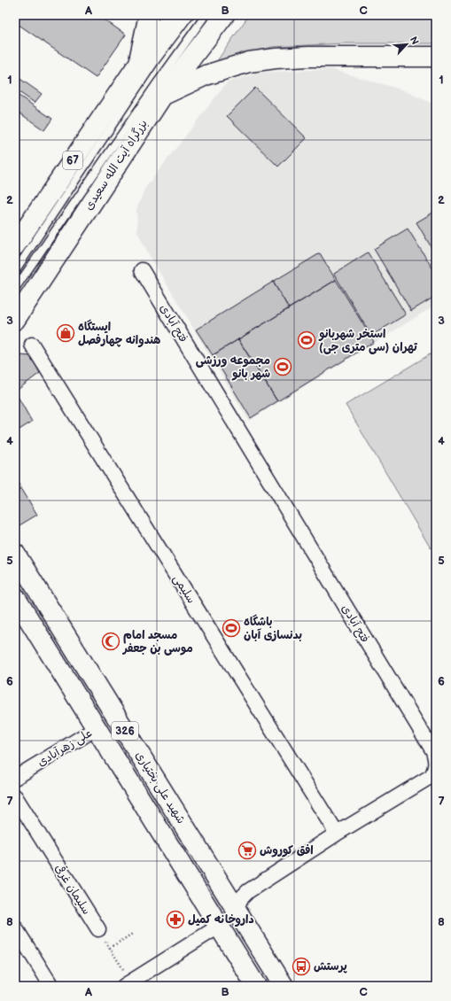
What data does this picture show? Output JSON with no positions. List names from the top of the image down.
{
  "streets": {
    "main road": [
      "67",
      "بزرگراه آیت الله سعیدی",
      "326",
      "شهید علی بختیاری"
    ],
    "street": [
      "فتح آبادی",
      "سلیمی",
      "علی زهرآبادی",
      "سلیمان غرقی"
    ]
  },
  "crossings": [
    ["فتح آبادی", "سلیمی"],
    ["فتح آبادی", "شهید علی بختیاری"],
    ["علی زهرآبادی", "شهید علی بختیاری"]
  ],
  "places": {
    "shop": ["ایستگاه هندوانه چهارفصل"],
    "sports": ["استخر شهربانو تهران (سی متری جی)", "مجموعه ورزشی شهر بانو", "باشگاه بدنسازی آبان"],
    "mosque": ["مسجد امام موسی بن جعفر"],
    "supermarket": ["افق کوروش"],
    "pharmacy": ["داروخانه کمیل"],
    "bus stop": ["پرستش"]
  },
  "north": "top right",
  "grid": {
    "columns": ["A", "B", "C"],
    "rows": [
      "1",
      "2",
      "3",
      "4",
      "5",
      "6",
      "7",
      "8"
    ]
  }
}
